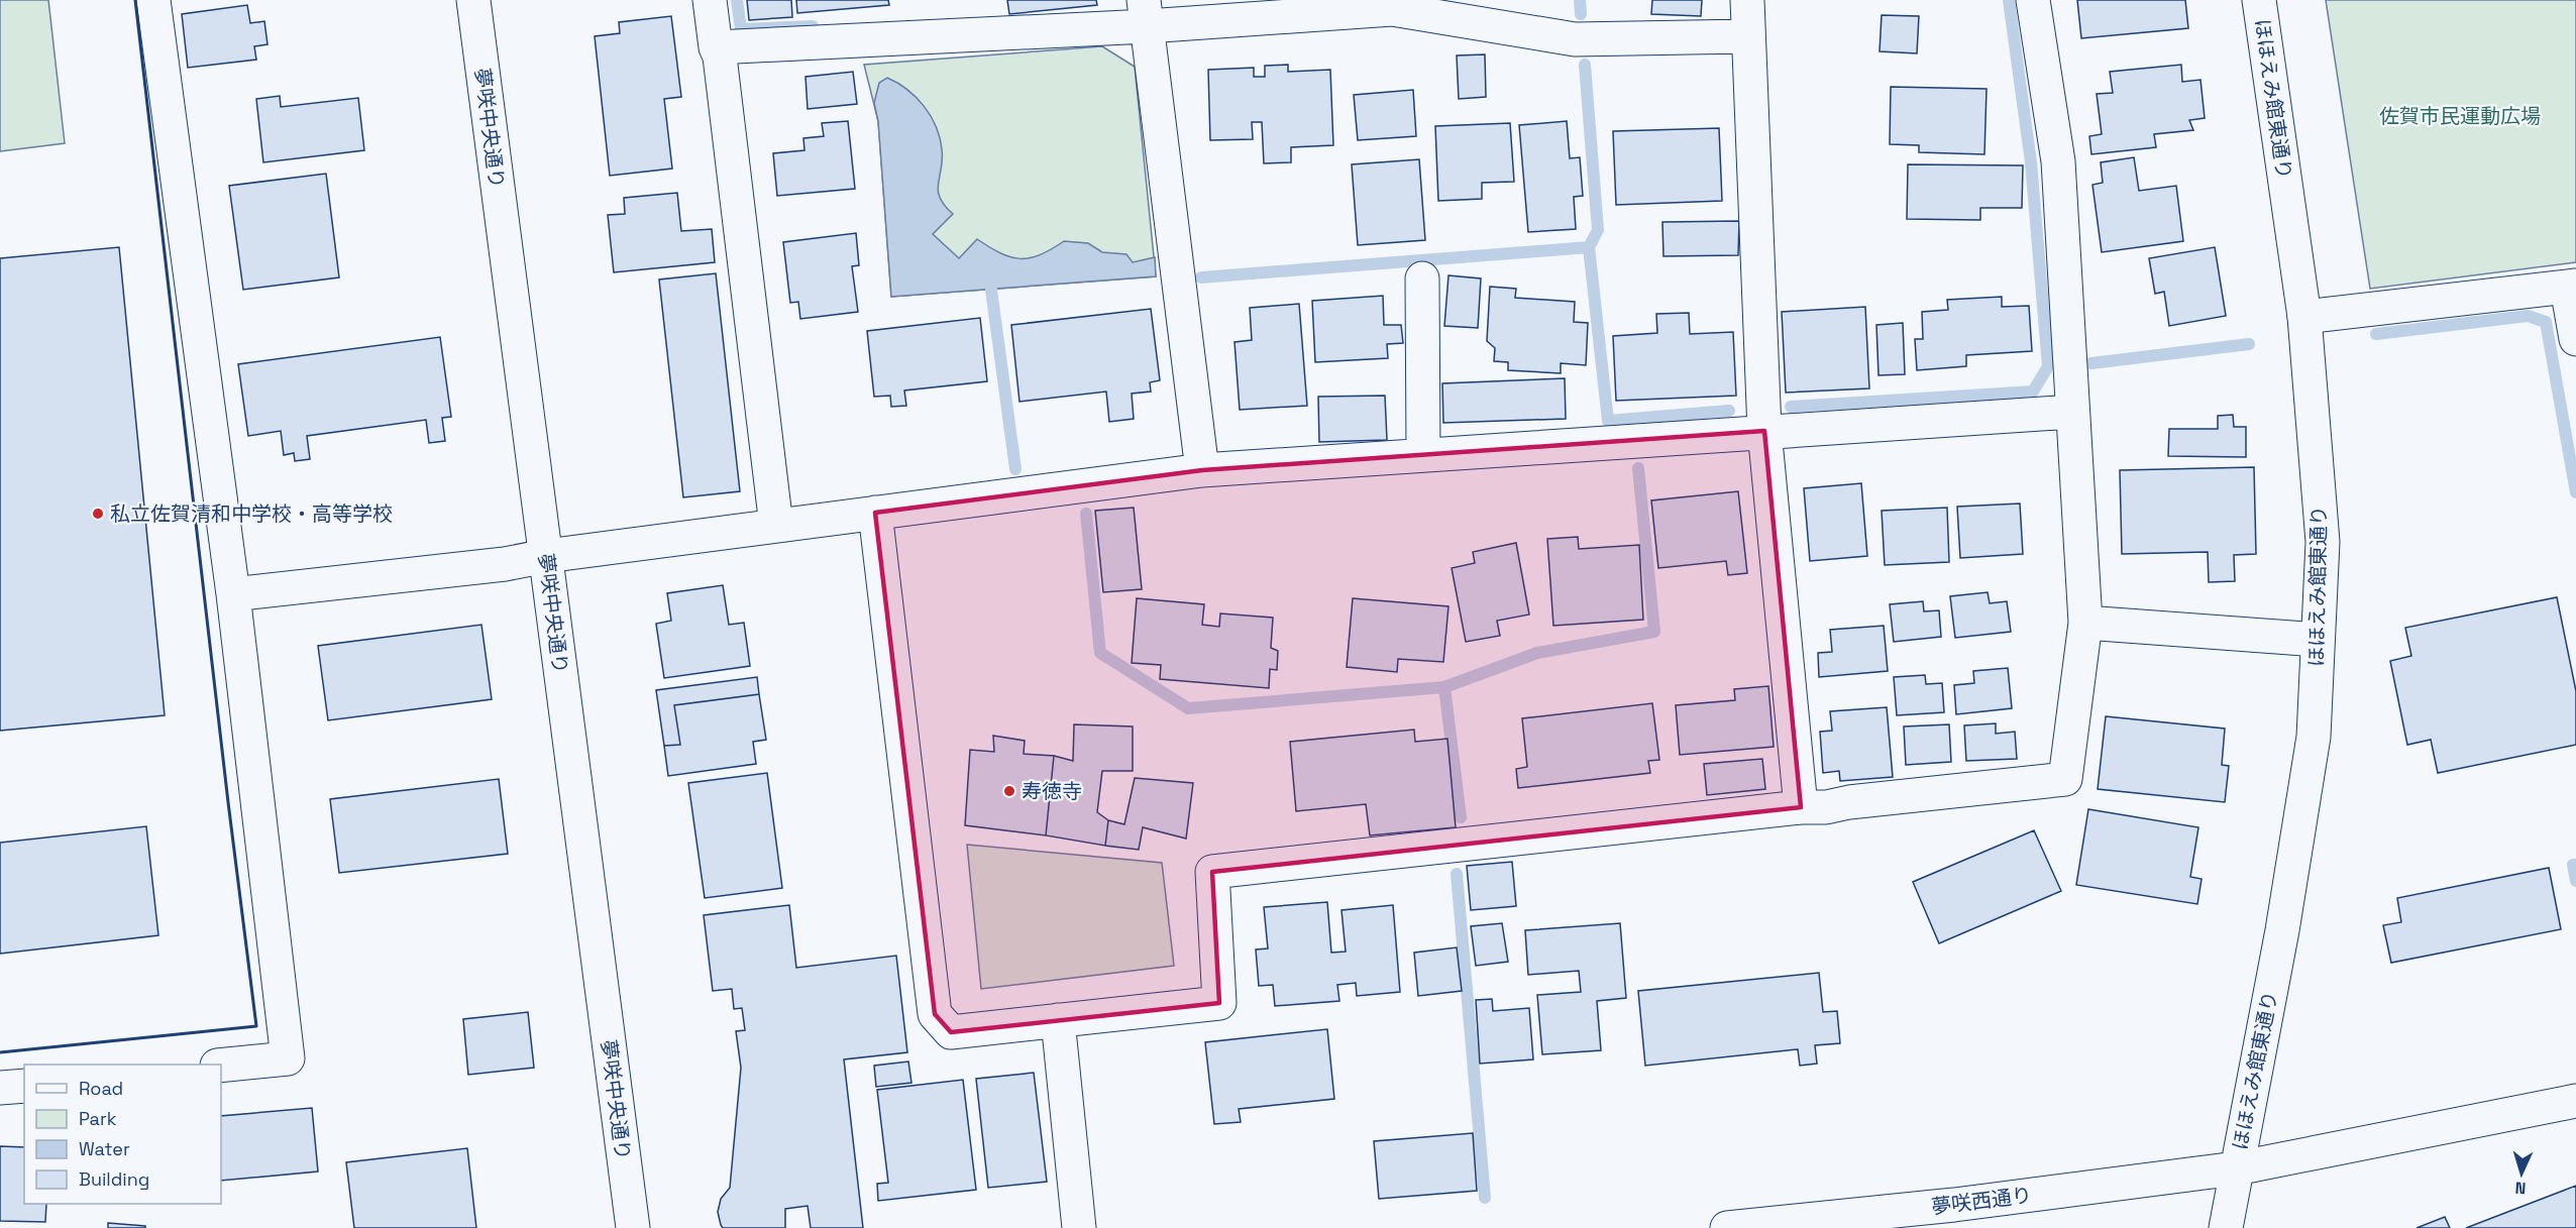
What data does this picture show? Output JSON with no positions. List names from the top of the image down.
{
  "streets": {
    "street": ["ほほえみ館東通り", "夢咲中央通り", "夢咲西通り"]
  },
  "crossings": [
    ["ほほえみ館東通り", "夢咲西通り"]
  ],
  "parks": ["佐賀市民運動広場"],
  "places": ["私立佐賀清和中学校・高等学校", "寿徳寺"],
  "legend": [
    "Road",
    "Park",
    "Water",
    "Building"
  ],
  "north": "bottom"
}
